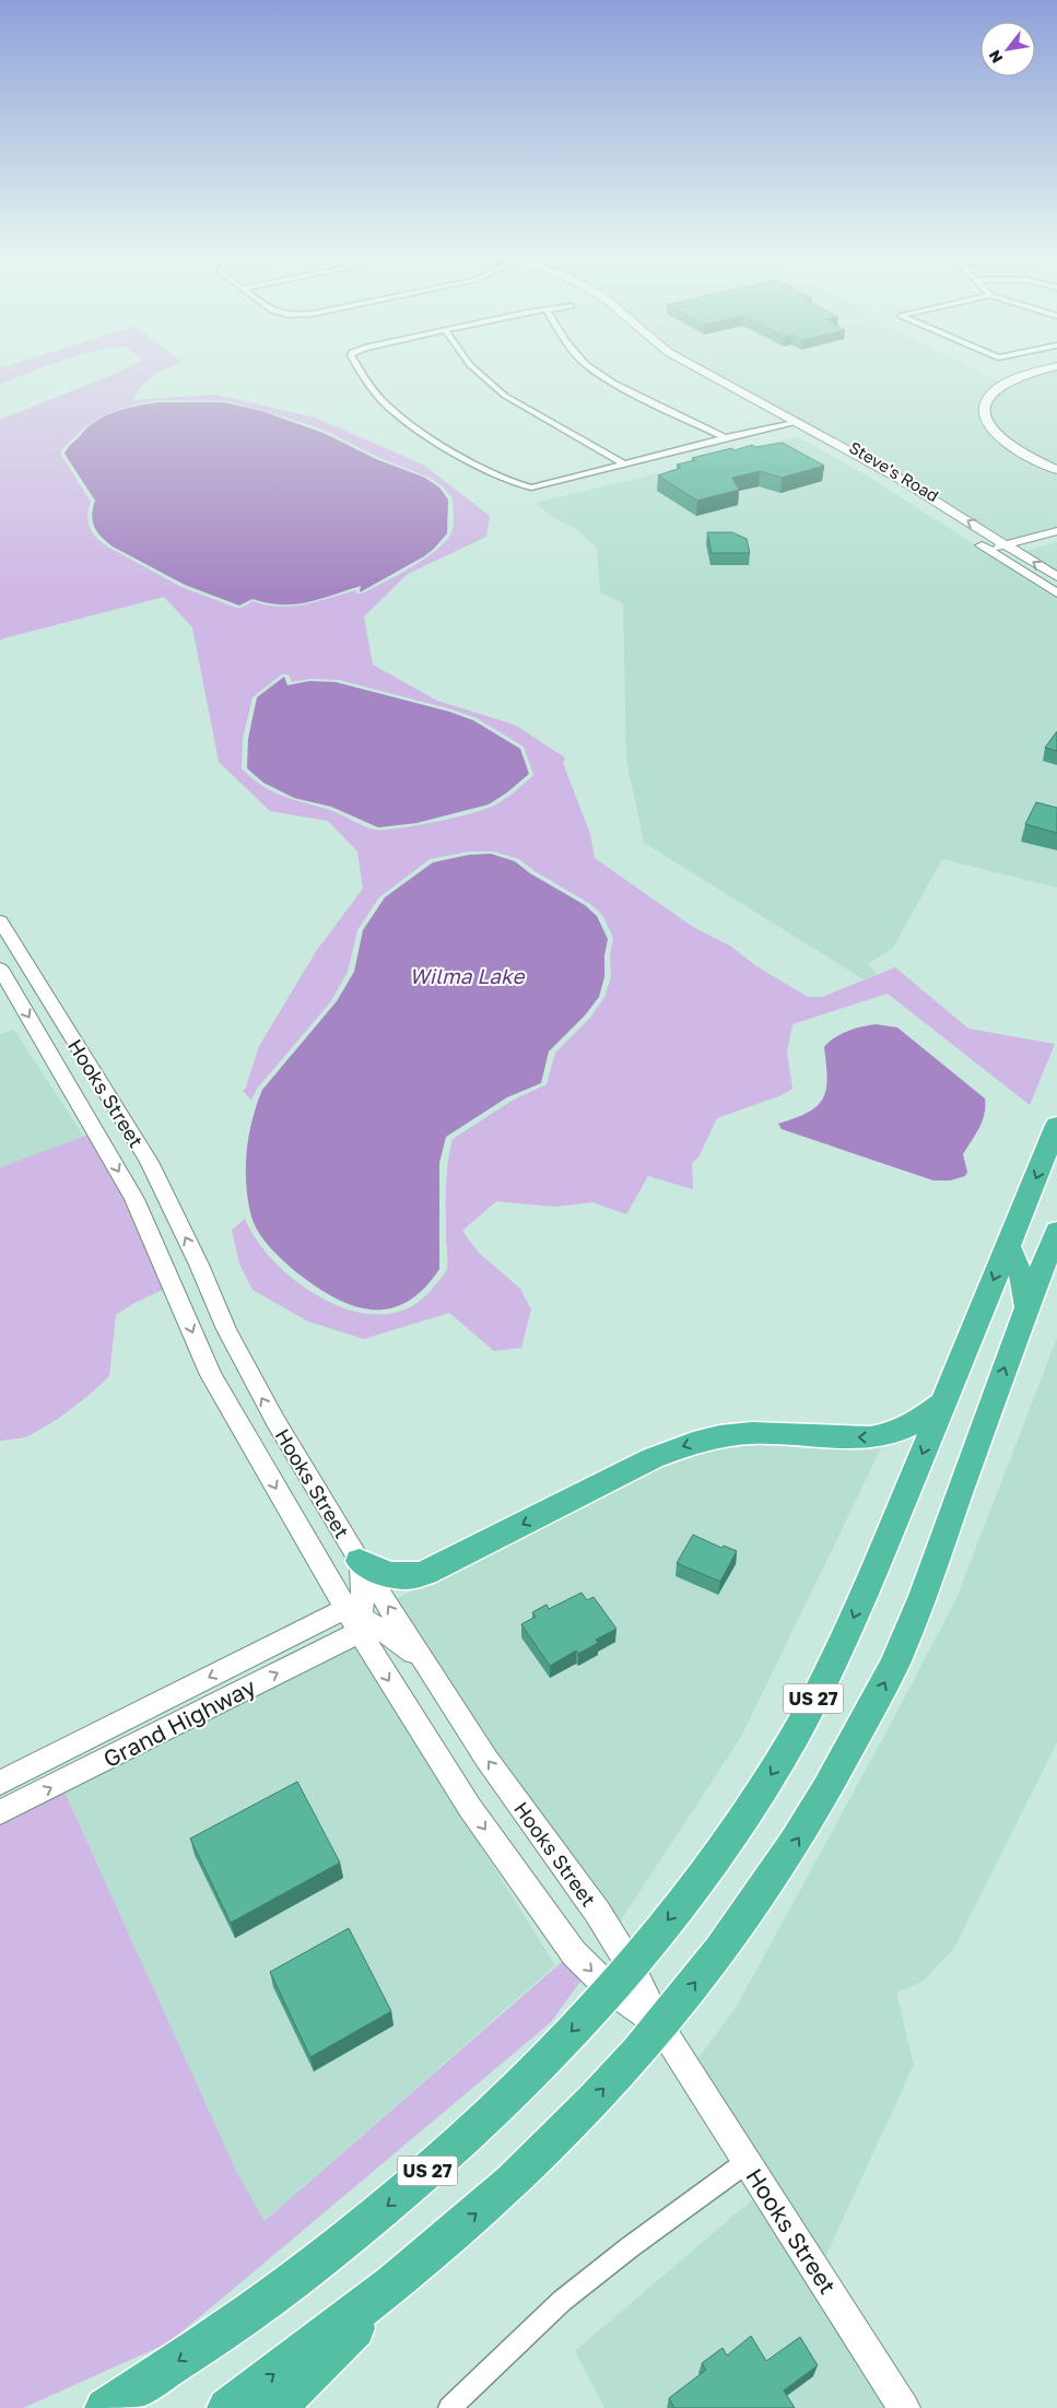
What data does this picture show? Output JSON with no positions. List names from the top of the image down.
{
  "streets": {
    "highway": ["US 27"],
    "street": ["Steve's Road", "Hooks Street", "Grand Highway"]
  },
  "crossings": [
    ["Hooks Street", "US 27"],
    ["Hooks Street", "Grand Highway"]
  ],
  "water": ["Wilma Lake"],
  "north": "bottom left"
}
